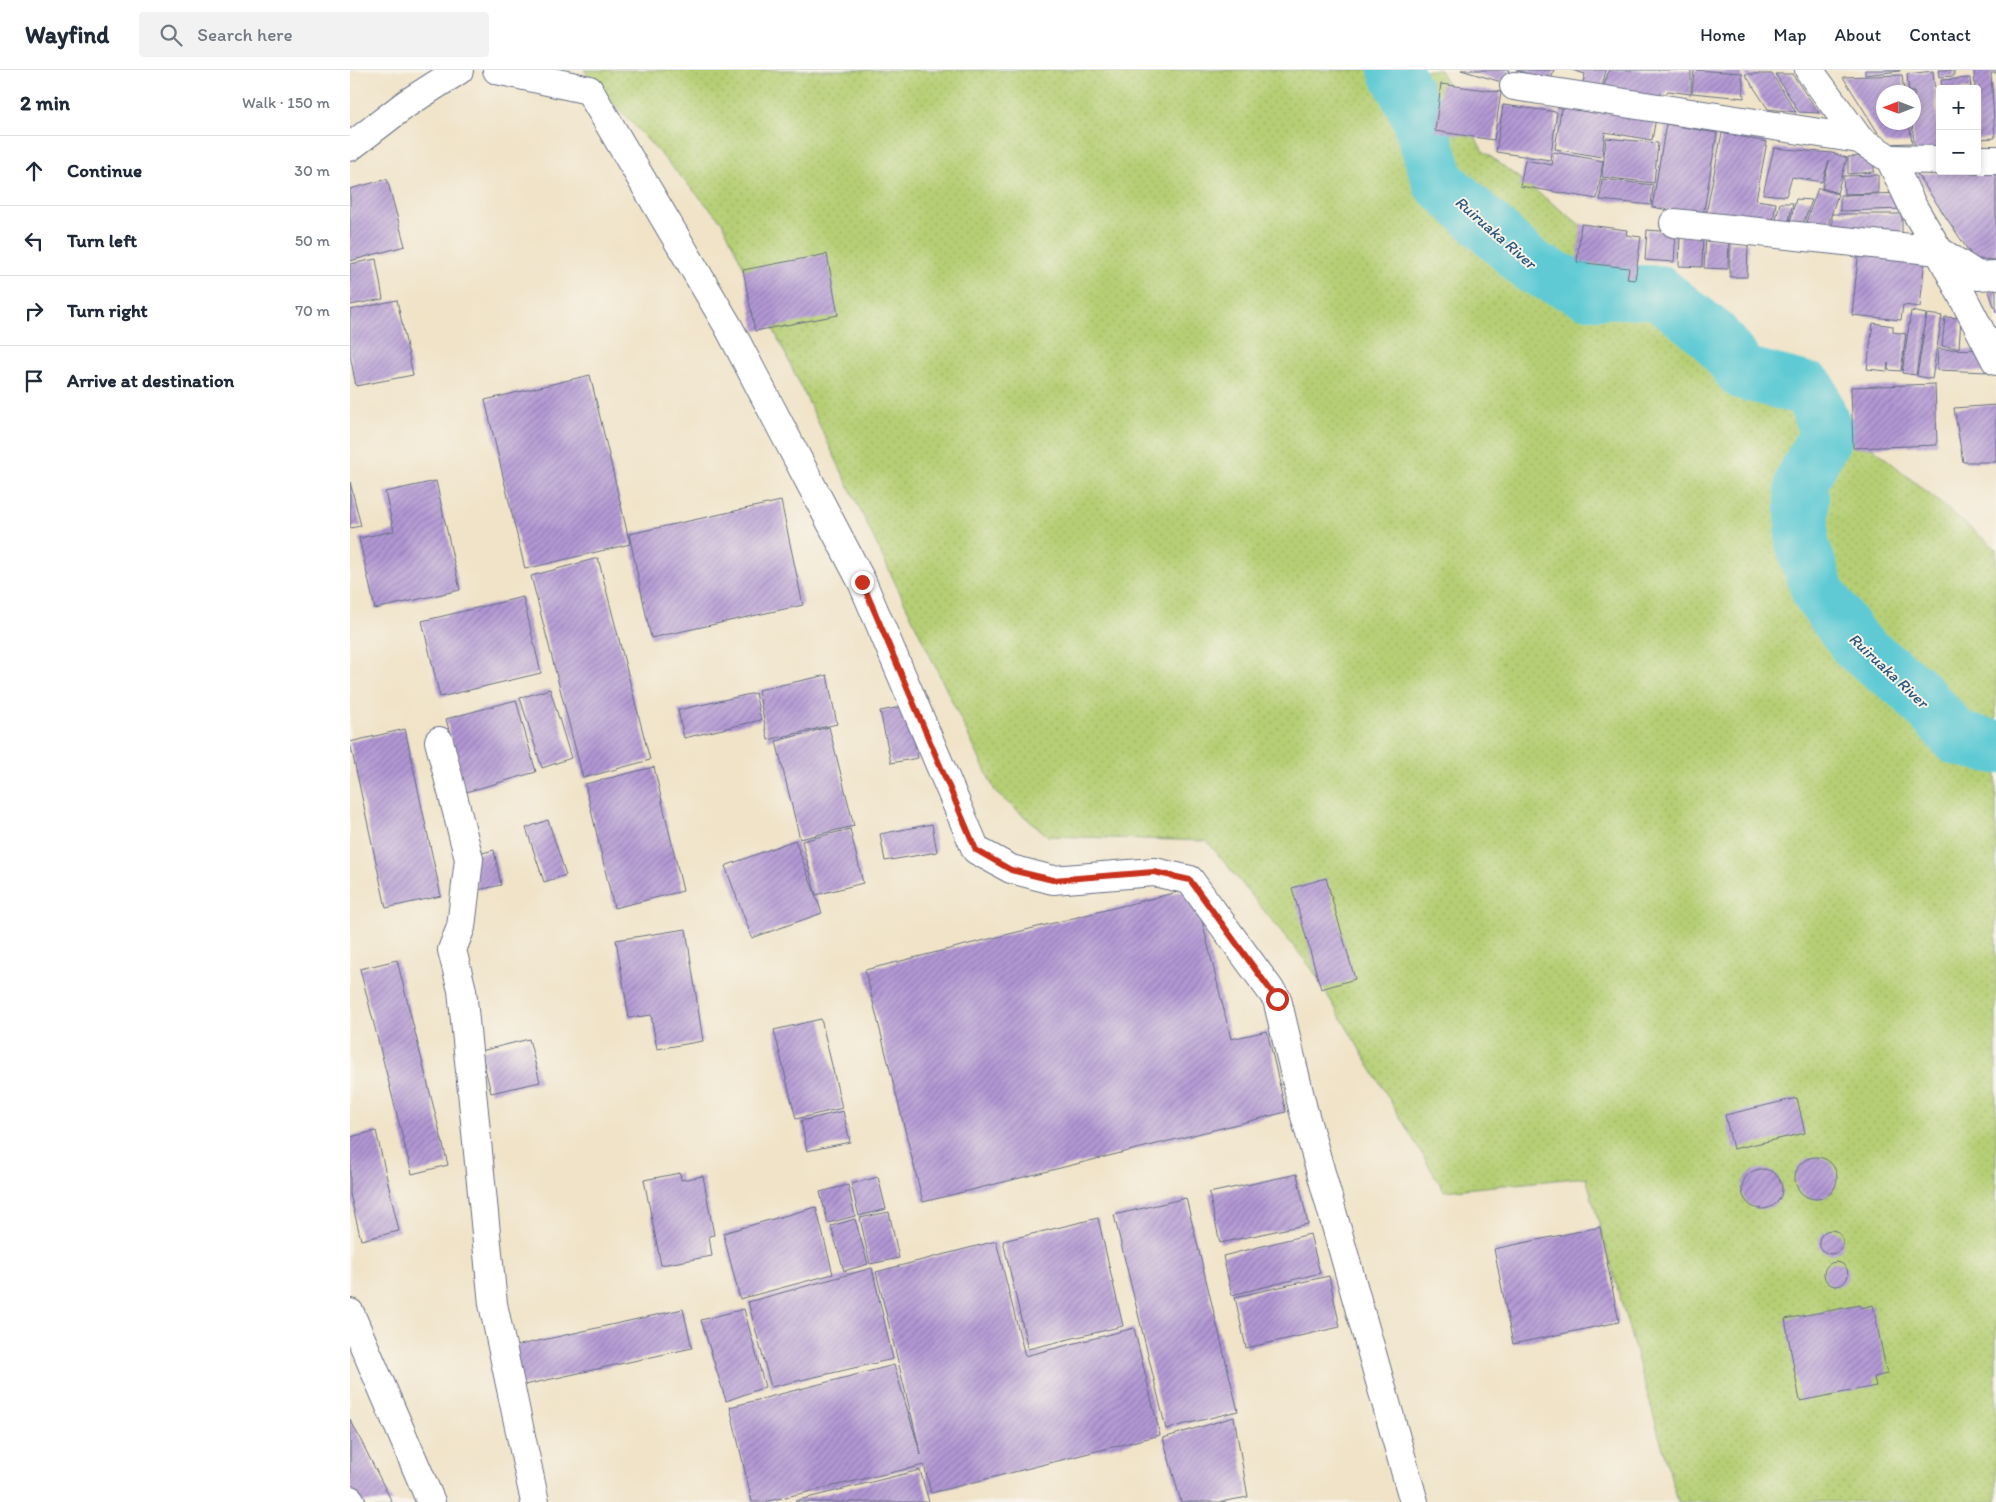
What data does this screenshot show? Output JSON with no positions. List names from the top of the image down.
{
  "water": ["Ruiruaka River"],
  "north": "left",
  "page": {
    "header": "Wayfind",
    "search": "Search here",
    "nav": [
      "Home",
      "Map",
      "About",
      "Contact"
    ],
    "heading": ["2 min", "Walk · 150 m"],
    "map_buttons": ["+", "−"],
    "list": [
      ["Continue", "30 m"],
      ["Turn left", "50 m"],
      ["Turn right", "70 m"],
      "Arrive at destination"
    ]
  }
}
